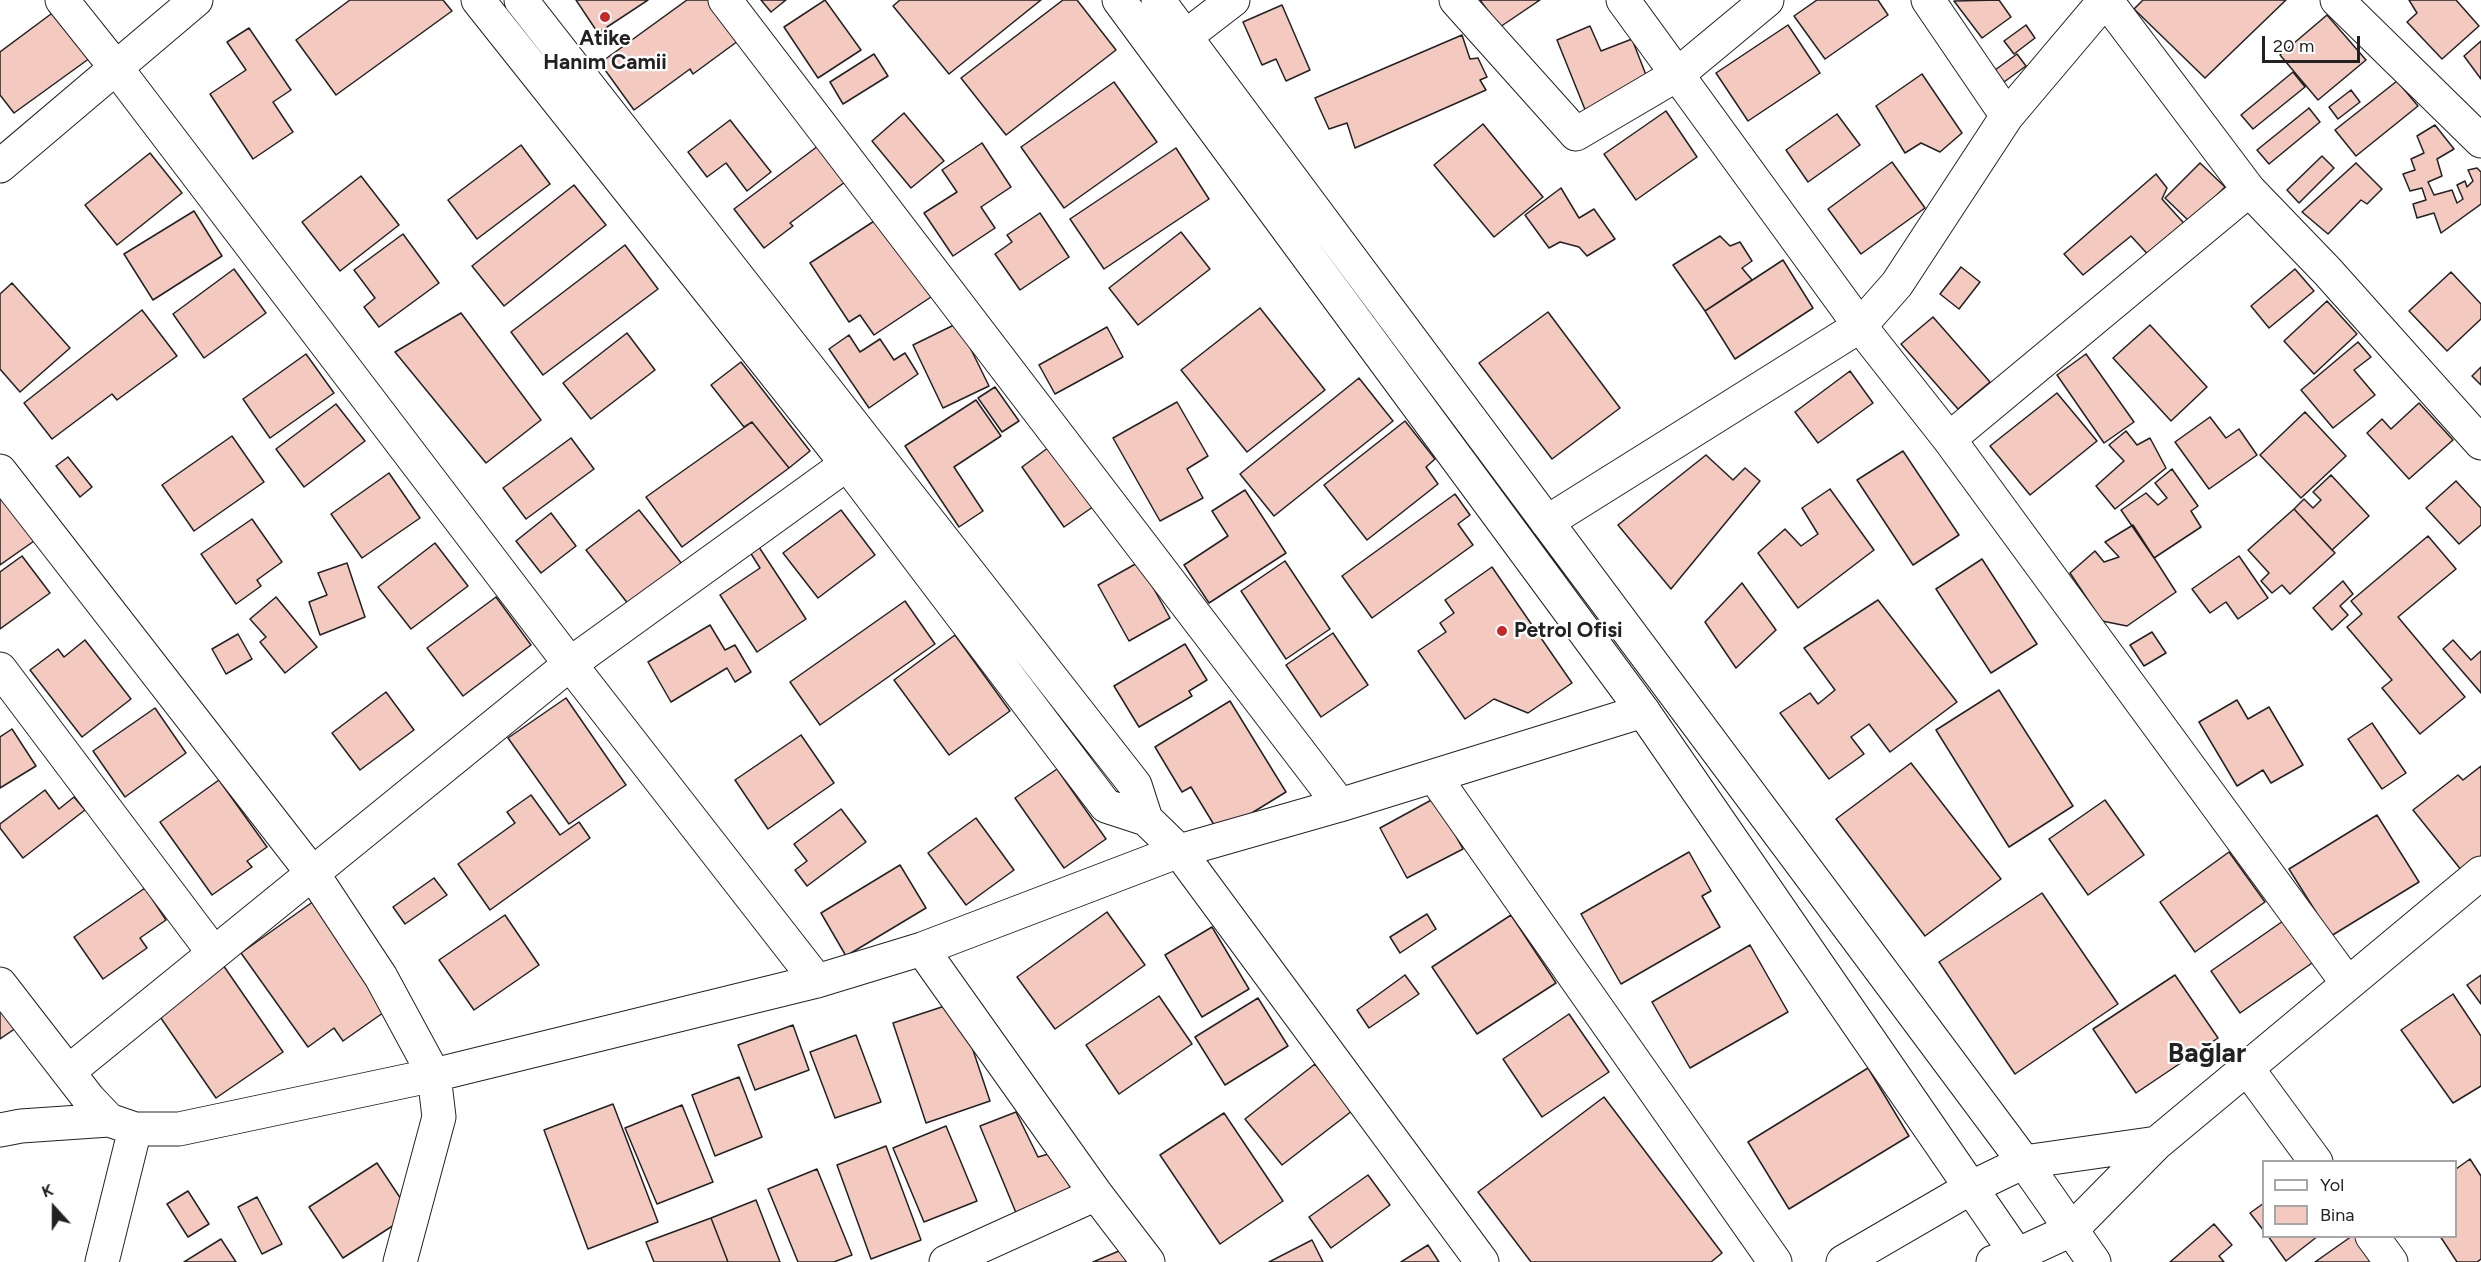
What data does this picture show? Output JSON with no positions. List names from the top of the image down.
{
  "districts": ["Bağlar"],
  "places": ["Atike Hanım Camii", "Petrol Ofisi"],
  "legend": ["Yol", "Bina"],
  "scale_bar": "20 m",
  "north": "top"
}
